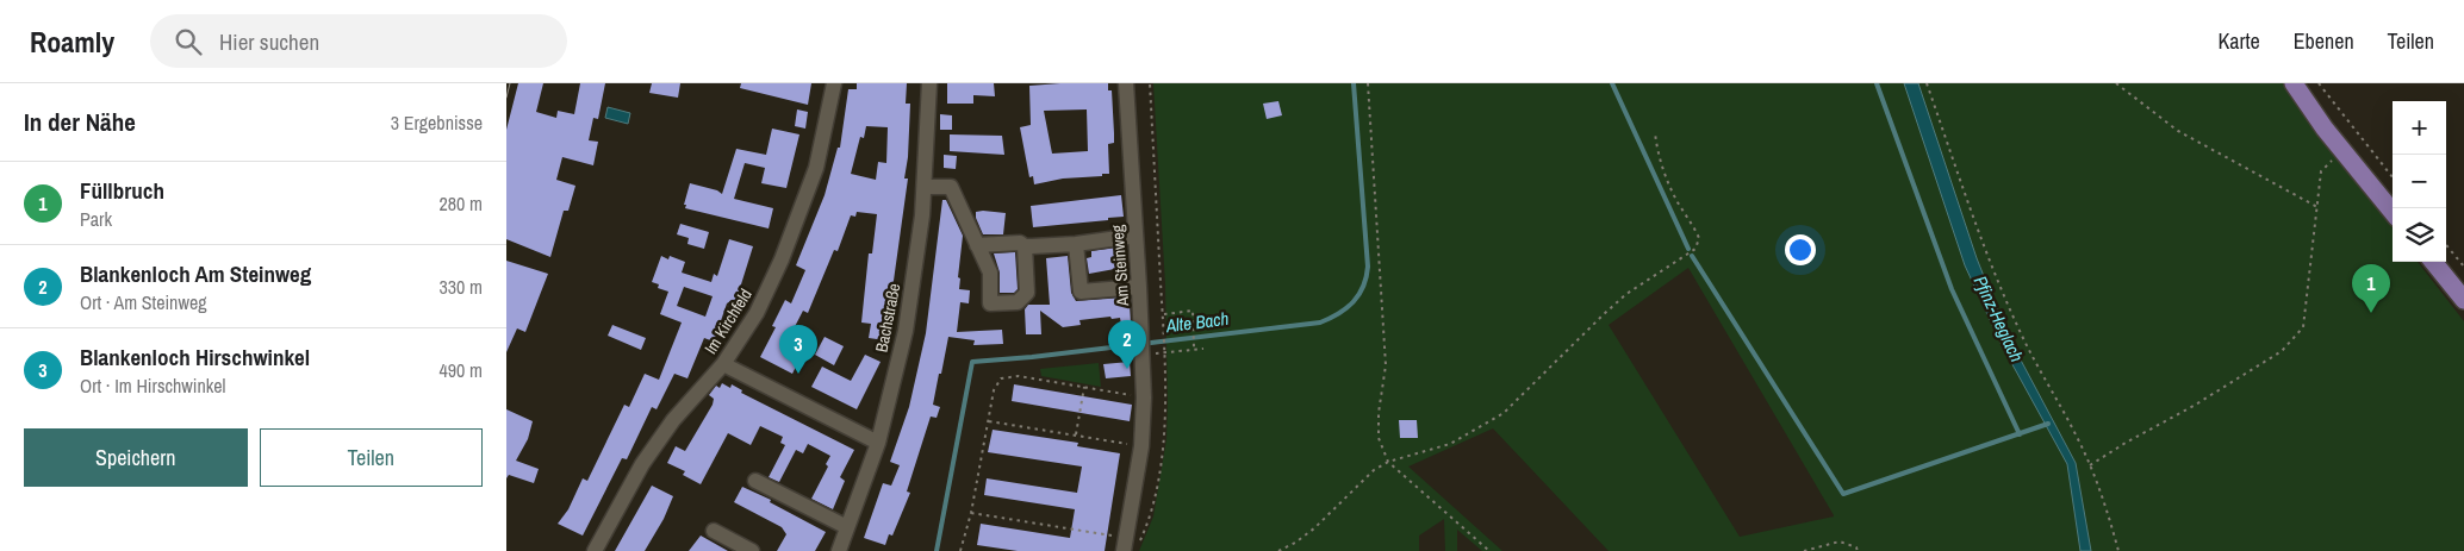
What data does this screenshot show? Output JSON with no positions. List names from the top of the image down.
{
  "streets": {
    "street": ["Am Steinweg", "Bachstraße", "Im Kirchfeld"]
  },
  "water": ["Pfinz-Heglach", "Alte Bach"],
  "page": {
    "header": "Roamly",
    "search": "Hier suchen",
    "nav": ["Karte", "Ebenen", "Teilen"],
    "heading": ["In der Nähe", "3 Ergebnisse"],
    "map_buttons": ["+", "−"],
    "list": [
      {
        "mark": "1",
        "name": "Füllbruch",
        "note": "Park",
        "value": "280 m"
      },
      {
        "mark": "2",
        "name": "Blankenloch Am Steinweg",
        "note": "Ort · Am Steinweg",
        "value": "330 m"
      },
      {
        "mark": "3",
        "name": "Blankenloch Hirschwinkel",
        "note": "Ort · Im Hirschwinkel",
        "value": "490 m"
      }
    ],
    "pins": ["1", "2", "3"],
    "buttons": ["Speichern", "Teilen"]
  }
}
